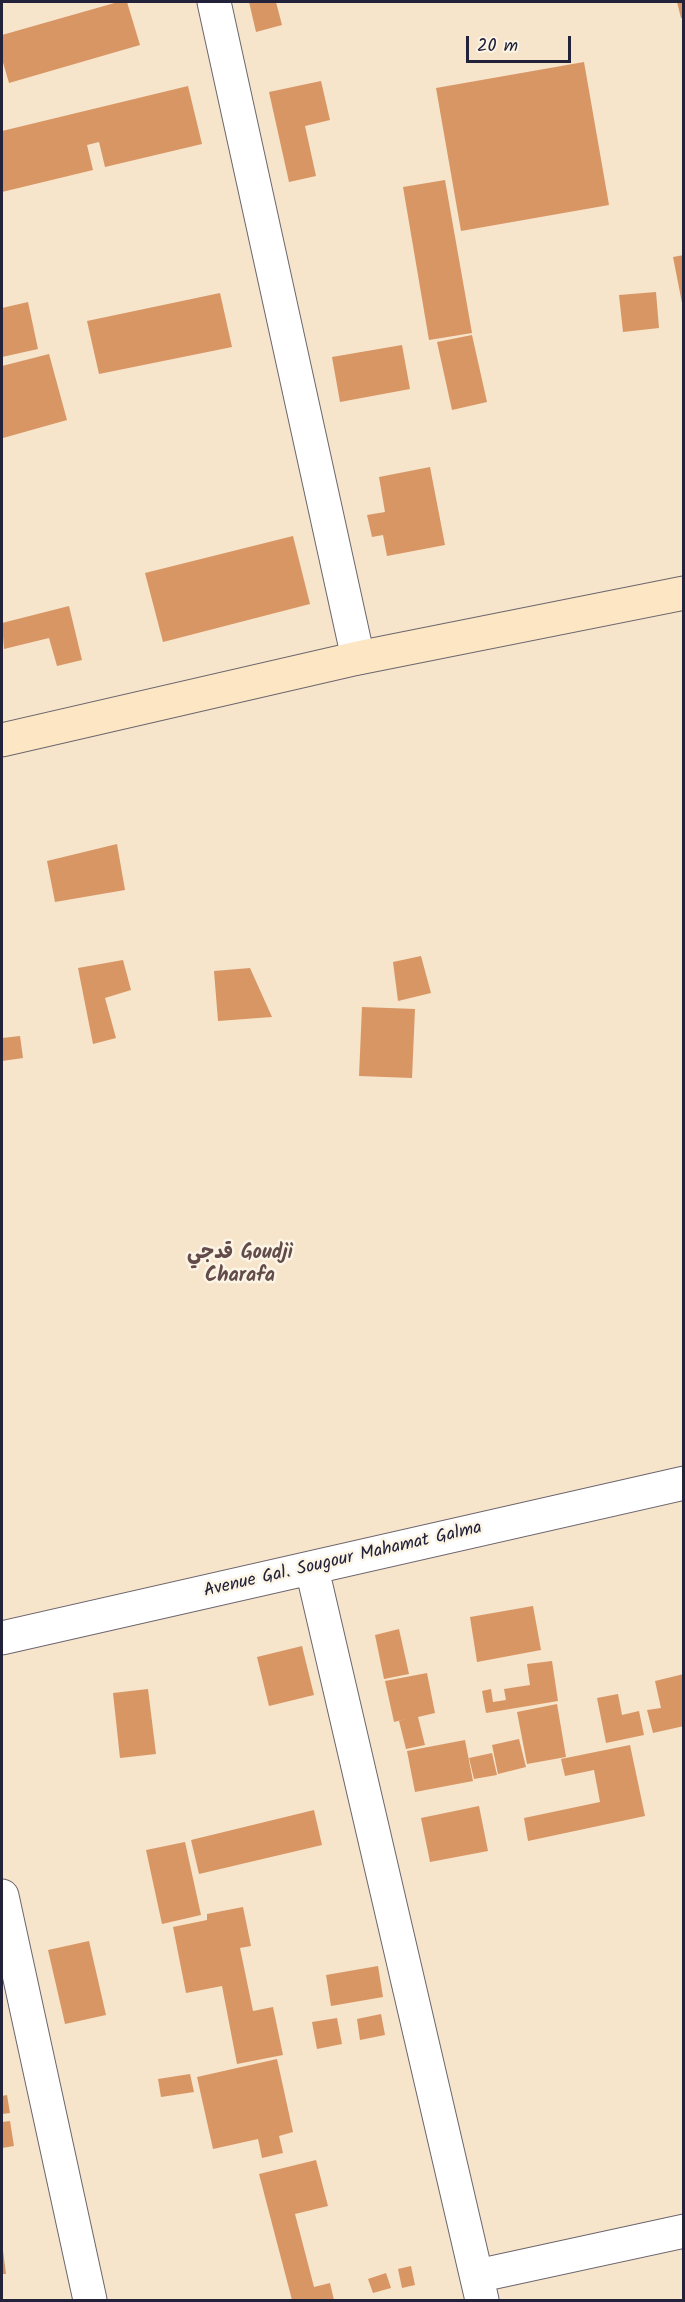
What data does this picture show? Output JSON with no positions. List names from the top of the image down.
{
  "streets": {
    "street": ["Avenue Gal. Sougour Mahamat Galma"]
  },
  "districts": ["قدجي Goudji Charafa"],
  "scale_bar": "20 m"
}
